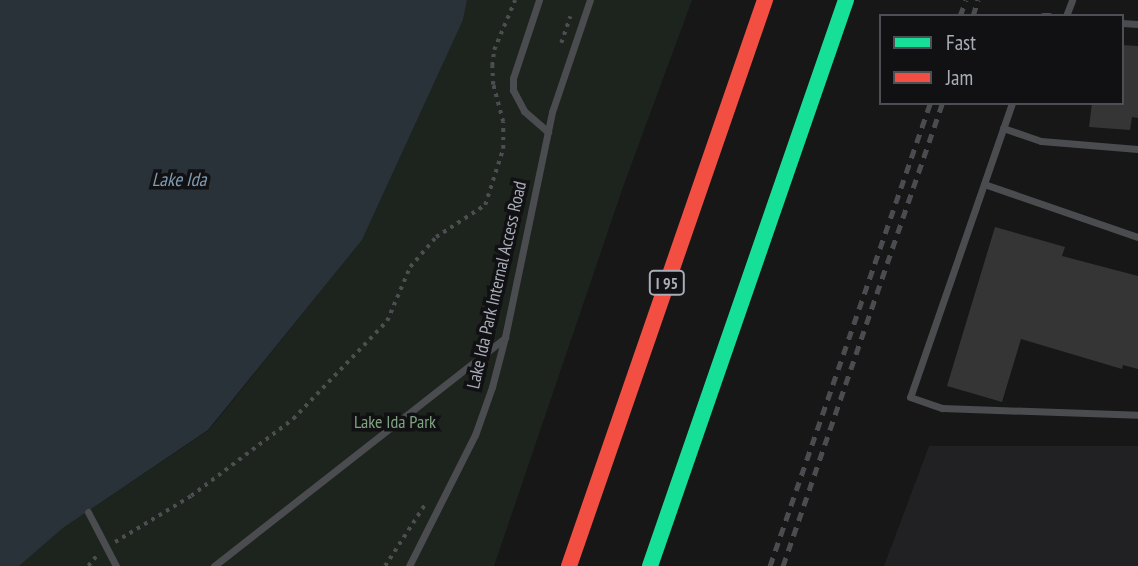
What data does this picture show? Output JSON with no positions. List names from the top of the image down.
{
  "streets": {
    "highway": ["I 95"],
    "lane": ["Lake Ida Park Internal Access Road"]
  },
  "water": ["Lake Ida"],
  "parks": ["Lake Ida Park"],
  "legend": ["Fast", "Jam"]
}
